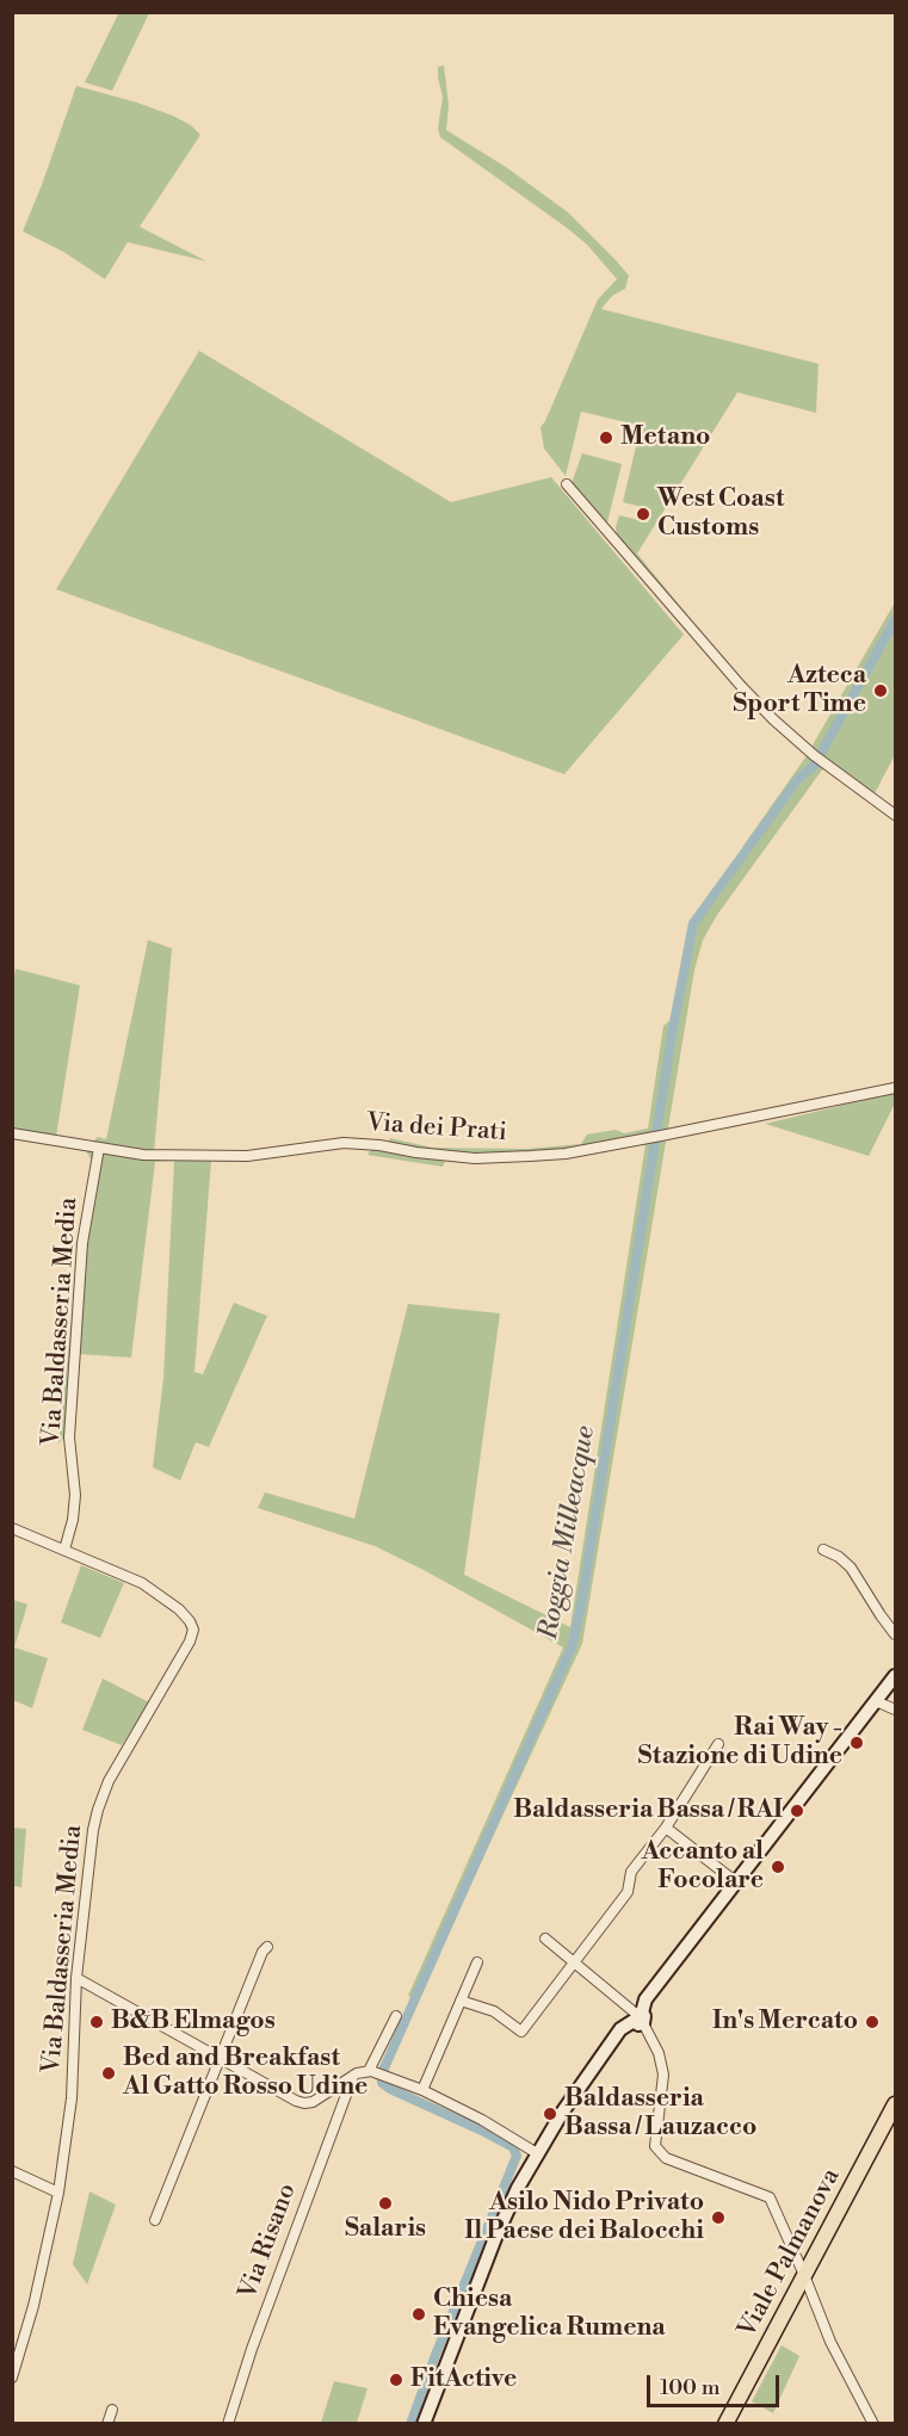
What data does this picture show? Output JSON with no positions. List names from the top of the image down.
{
  "streets": {
    "main road": ["Viale Palmanova"],
    "street": ["Via dei Prati", "Via Baldasseria Media", "Via Risano"]
  },
  "crossings": [
    ["Via dei Prati", "Via Baldasseria Media"]
  ],
  "water": ["Roggia Milleacque"],
  "places": [
    "Metano",
    "West Coast Customs",
    "Azteca Sport Time",
    "Rai Way - Stazione di Udine",
    "Baldasseria Bassa / RAI",
    "Accanto al Focolare",
    "B&B Elmagos",
    "In's Mercato",
    "Bed and Breakfast Al Gatto Rosso Udine",
    "Baldasseria Bassa / Lauzacco",
    "Salaris",
    "Asilo Nido Privato Il Paese dei Balocchi",
    "Chiesa Evangelica Rumena",
    "FitActive"
  ],
  "scale_bar": "100 m"
}
